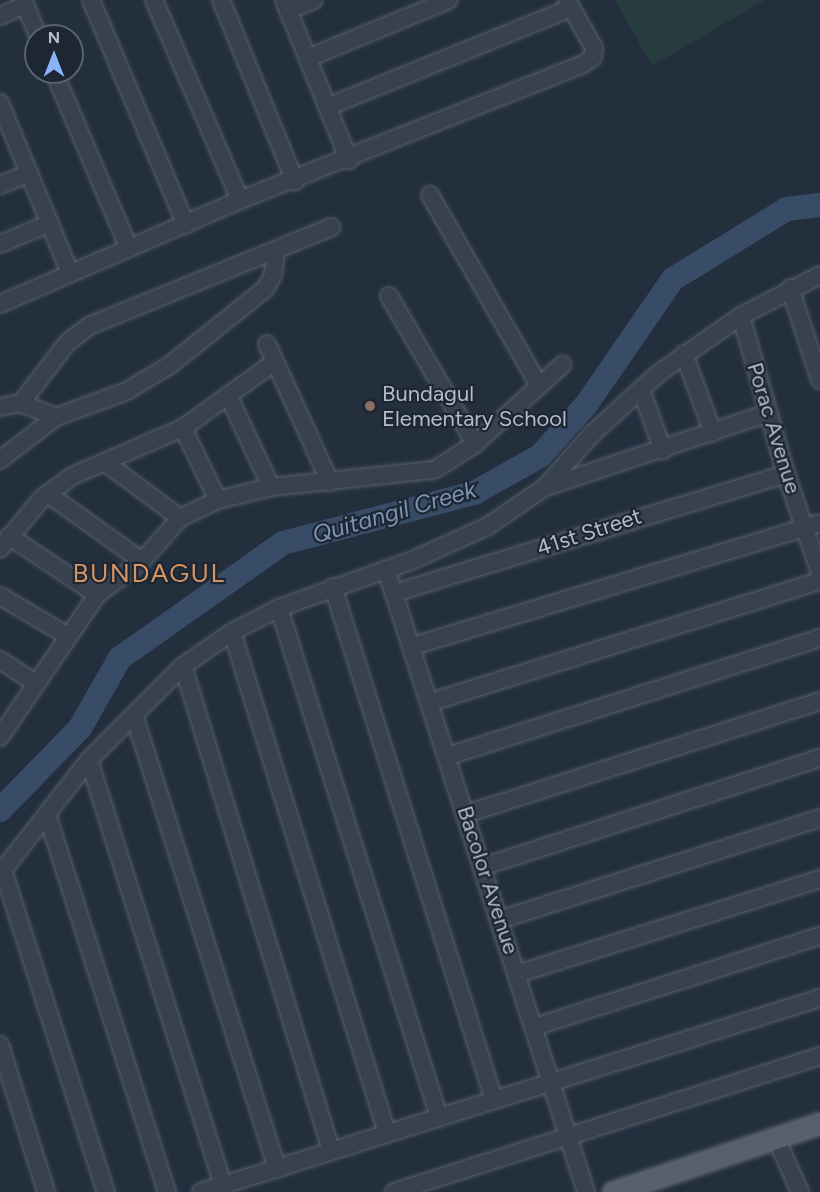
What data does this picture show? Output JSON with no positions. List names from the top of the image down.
{
  "streets": {
    "street": ["Porac Avenue", "41st Street", "Bacolor Avenue"]
  },
  "crossings": [
    ["Porac Avenue", "41st Street"],
    ["41st Street", "Bacolor Avenue"]
  ],
  "districts": ["BUNDAGUL"],
  "water": ["Quitangil Creek"],
  "places": ["Bundagul Elementary School"],
  "north": "top"
}
